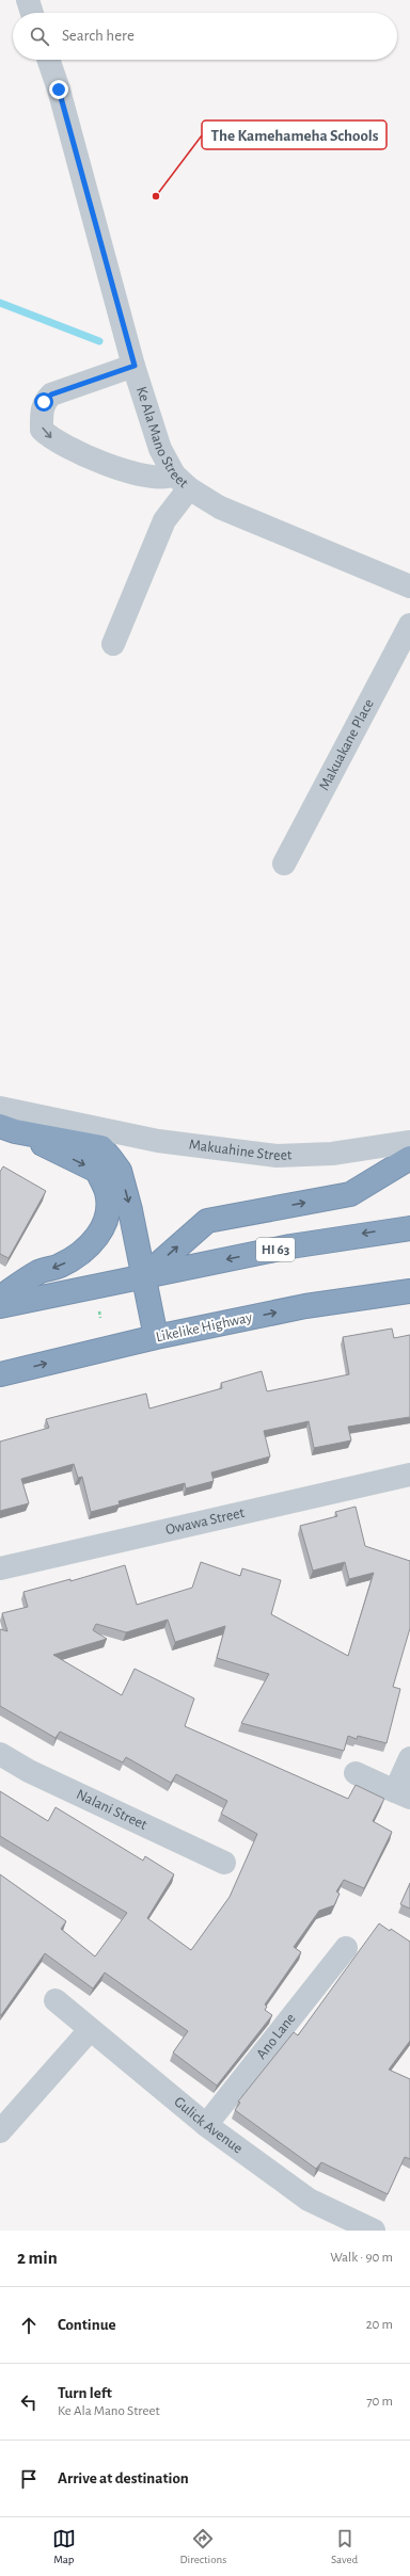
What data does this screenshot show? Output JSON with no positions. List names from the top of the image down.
{
  "streets": {
    "highway": ["HI 63", "Likelike Highway"],
    "street": [
      "Ke Ala Mano Street",
      "Makuakane Place",
      "Makuahine Street",
      "Owawa Street",
      "Nalani Street",
      "Ano Lane",
      "Gulick Avenue"
    ]
  },
  "crossings": [
    ["Ano Lane", "Gulick Avenue"]
  ],
  "places": ["The Kamehameha Schools"],
  "page": {
    "search": "Search here",
    "heading": ["2 min", "Walk · 90 m"],
    "list": [
      ["Continue", "20 m"],
      ["Turn left", "Ke Ala Mano Street", "70 m"],
      "Arrive at destination"
    ],
    "nav": ["Map", "Directions", "Saved"]
  }
}
